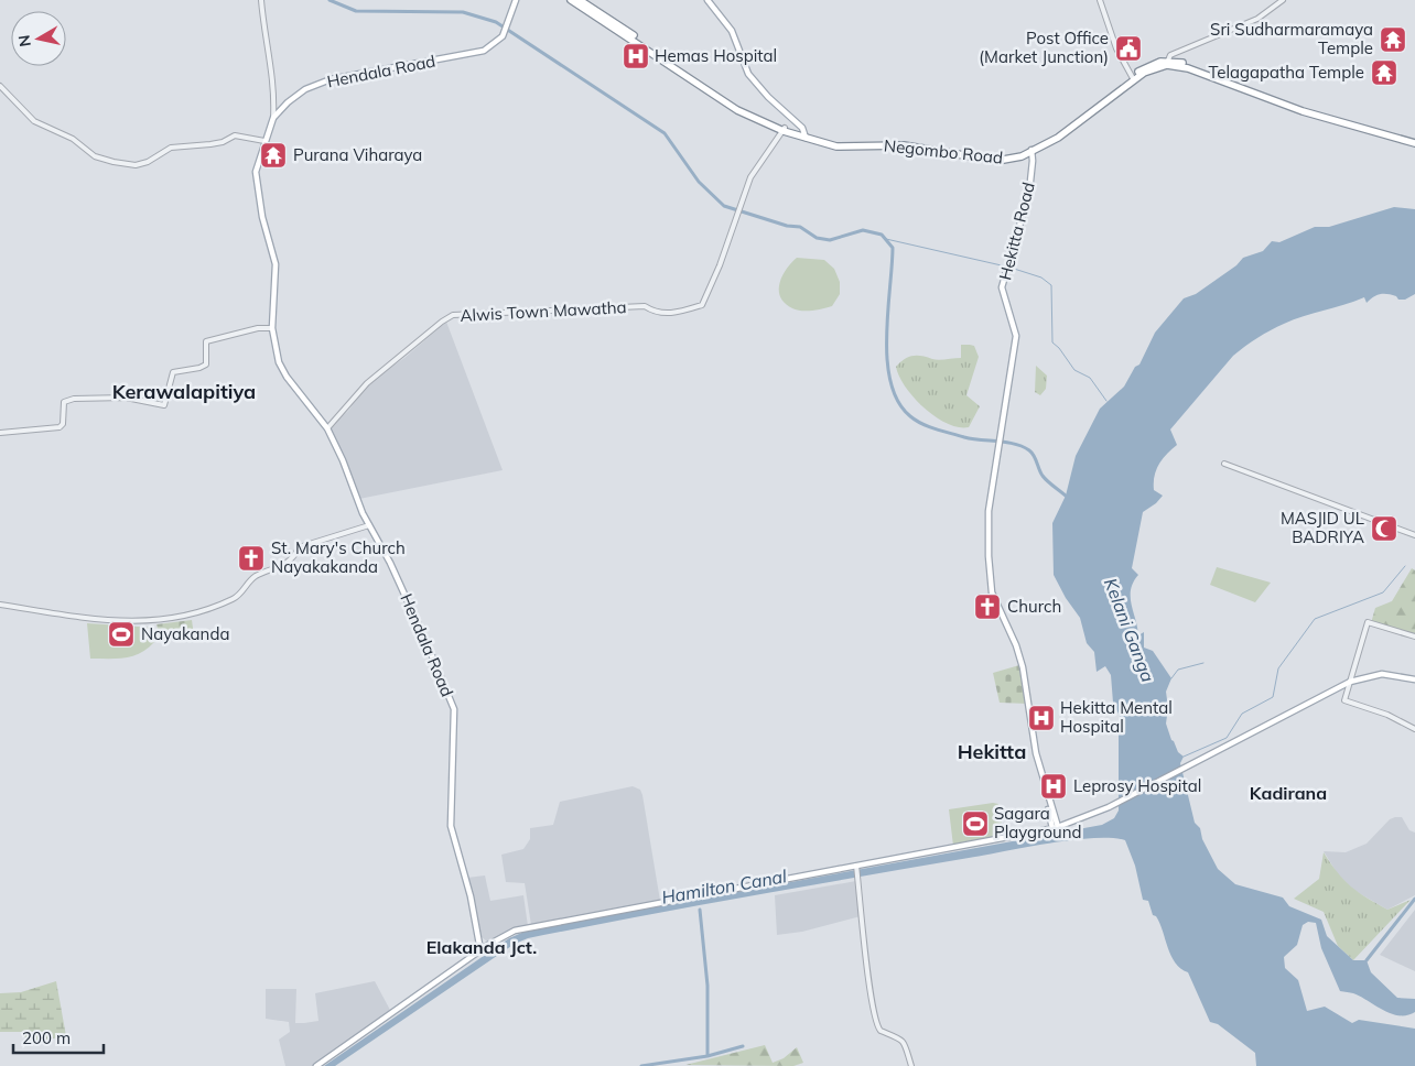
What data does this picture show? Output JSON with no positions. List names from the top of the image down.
{
  "streets": {
    "highway": ["Negombo Road"],
    "main road": ["Hendala Road", "Hekitta Road"],
    "street": ["Alwis Town Mawatha"]
  },
  "crossings": [
    ["Hendala Road", "Alwis Town Mawatha"],
    ["Negombo Road", "Hekitta Road"],
    ["Negombo Road", "Alwis Town Mawatha"]
  ],
  "districts": [
    "Kerawalapitiya",
    "Hekitta",
    "Kadirana",
    "Elakanda Jct."
  ],
  "water": ["Kelani Ganga", "Hamilton Canal"],
  "places": {
    "temple": ["Sri Sudharmaramaya Temple", "Telagapatha Temple", "Purana Viharaya"],
    "public building": ["Post Office (Market Junction)"],
    "hospital": ["Hemas Hospital", "Hekitta Mental Hospital", "Leprosy Hospital"],
    "mosque": ["MASJID UL BADRIYA"],
    "church": ["St. Mary's Church Nayakakanda", "Church"],
    "sports": ["Nayakanda", "Sagara Playground"]
  },
  "scale_bar": "200 m",
  "north": "left"
}
